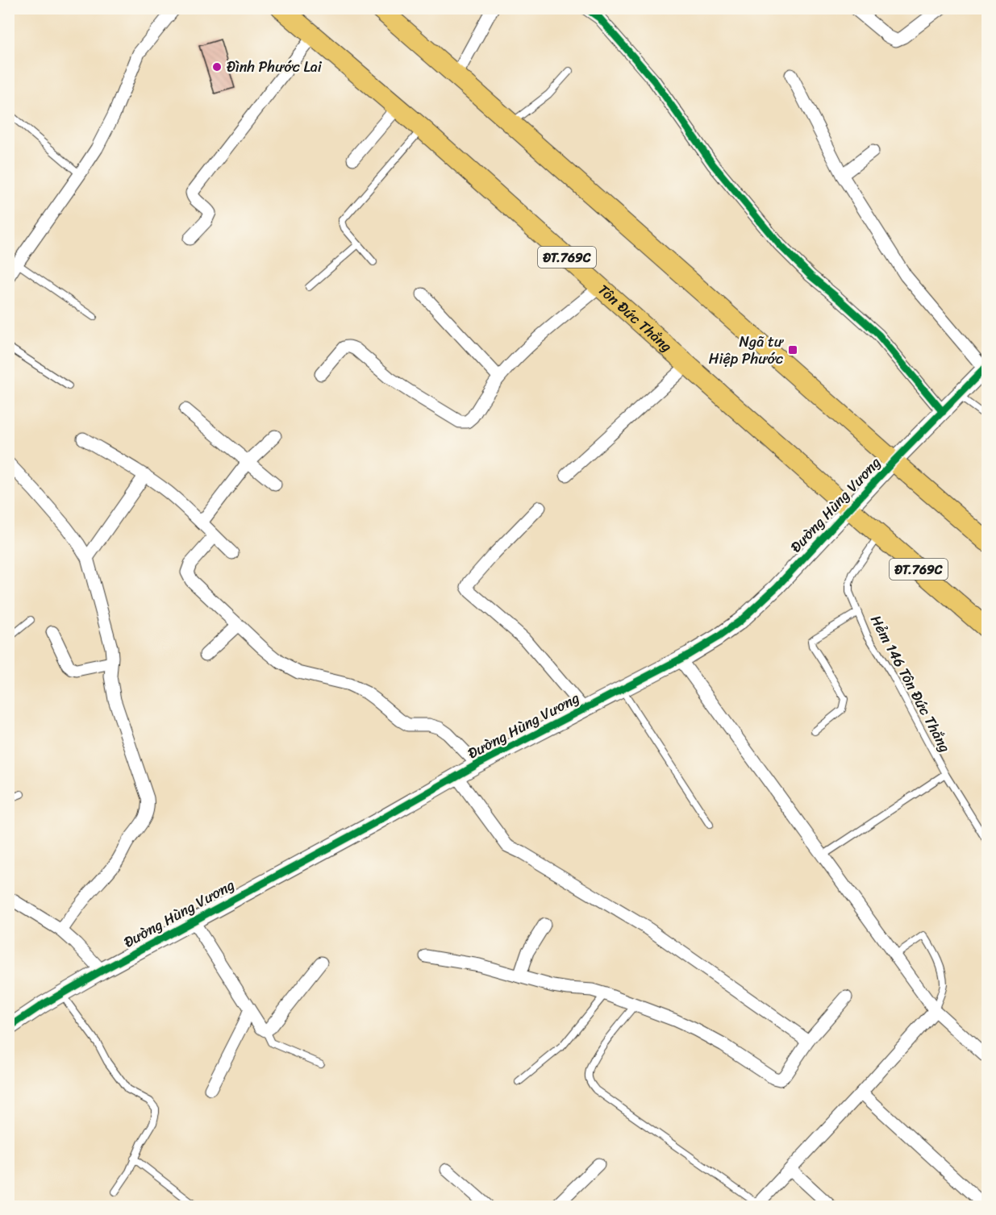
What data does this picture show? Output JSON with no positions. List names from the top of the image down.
{
  "streets": {
    "main road": ["ĐT.769C", "Tôn Đức Thắng"],
    "street": ["Đường Hùng Vương"],
    "lane": ["Hẻm 146 Tôn Đức Thắng"]
  },
  "crossings": [
    ["Tôn Đức Thắng", "Đường Hùng Vương"],
    ["Tôn Đức Thắng", "Hẻm 146 Tôn Đức Thắng"]
  ],
  "places": {
    "other": ["Đình Phước Lai"],
    "transit": ["Ngã tư Hiệp Phước"]
  }
}
